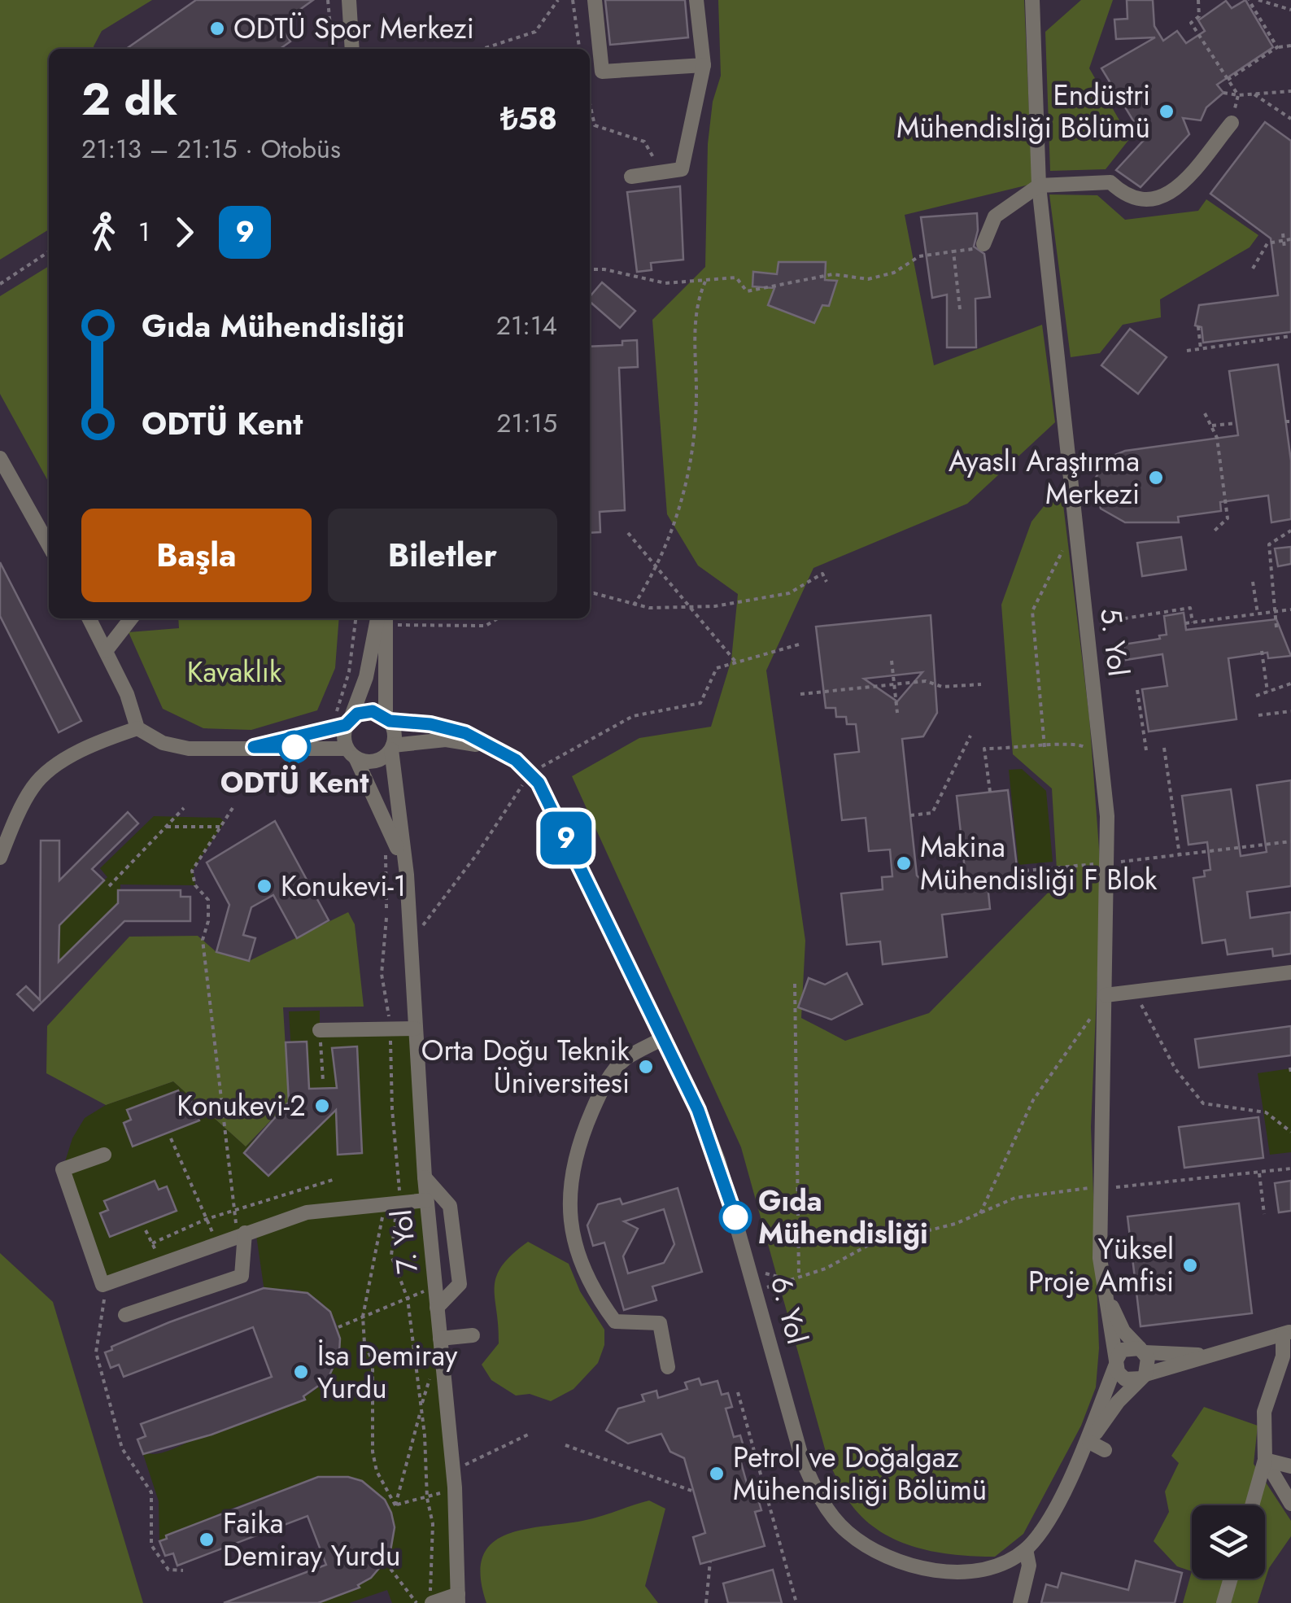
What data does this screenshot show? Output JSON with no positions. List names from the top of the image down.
{
  "streets": {
    "street": ["5. Yol", "7. Yol", "6. Yol"]
  },
  "crossings": [
    ["7. Yol", "6. Yol"]
  ],
  "parks": ["Kavaklık"],
  "places": [
    "ODTÜ Spor Merkezi",
    "Endüstri Mühendisliği Bölümü",
    "Ayaslı Araştırma Merkezi",
    "ODTÜ Kent",
    "Makina Mühendisliği F Blok",
    "Konukevi-1",
    "Orta Doğu Teknik Üniversitesi",
    "Konukevi-2",
    "Gıda Mühendisliği",
    "Yüksel Proje Amfisi",
    "İsa Demiray Yurdu",
    "Petrol ve Doğalgaz Mühendisliği Bölümü",
    "Faika Demiray Yurdu"
  ],
  "lines": ["bus line 9"],
  "page": {
    "on_map": "9",
    "heading": ["2 dk", "21:13 – 21:15 · Otobüs", "₺58"],
    "legs": ["1", "9"],
    "list": [
      {
        "name": "Gıda Mühendisliği",
        "value": "21:14"
      },
      {
        "name": "ODTÜ Kent",
        "value": "21:15"
      }
    ],
    "buttons": ["Başla", "Biletler"]
  }
}
